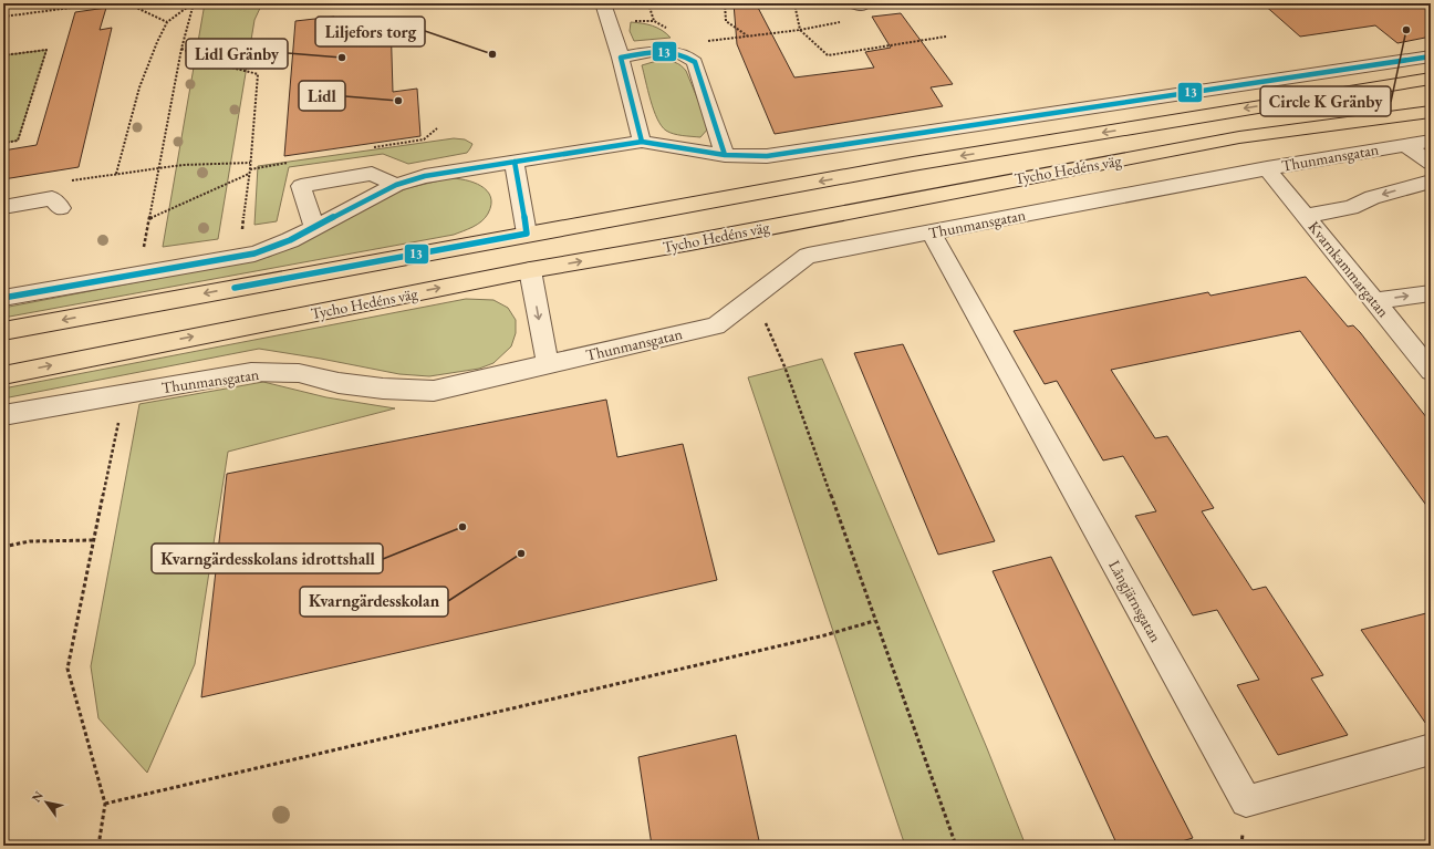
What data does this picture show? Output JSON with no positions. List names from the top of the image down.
{
  "streets": {
    "main road": ["Tycho Hedéns väg"],
    "street": ["Thunmansgatan", "Kvarnkammargatan", "Långjärnsgatan"]
  },
  "crossings": [
    ["Thunmansgatan", "Kvarnkammargatan"],
    ["Thunmansgatan", "Långjärnsgatan"]
  ],
  "places": [
    "Circle K Gränby",
    "Liljefors torg",
    "Lidl Gränby",
    "Lidl",
    "Kvarngärdesskolans idrottshall",
    "Kvarngärdesskolan"
  ],
  "lines": ["transit line 13"],
  "north": "top left"
}
